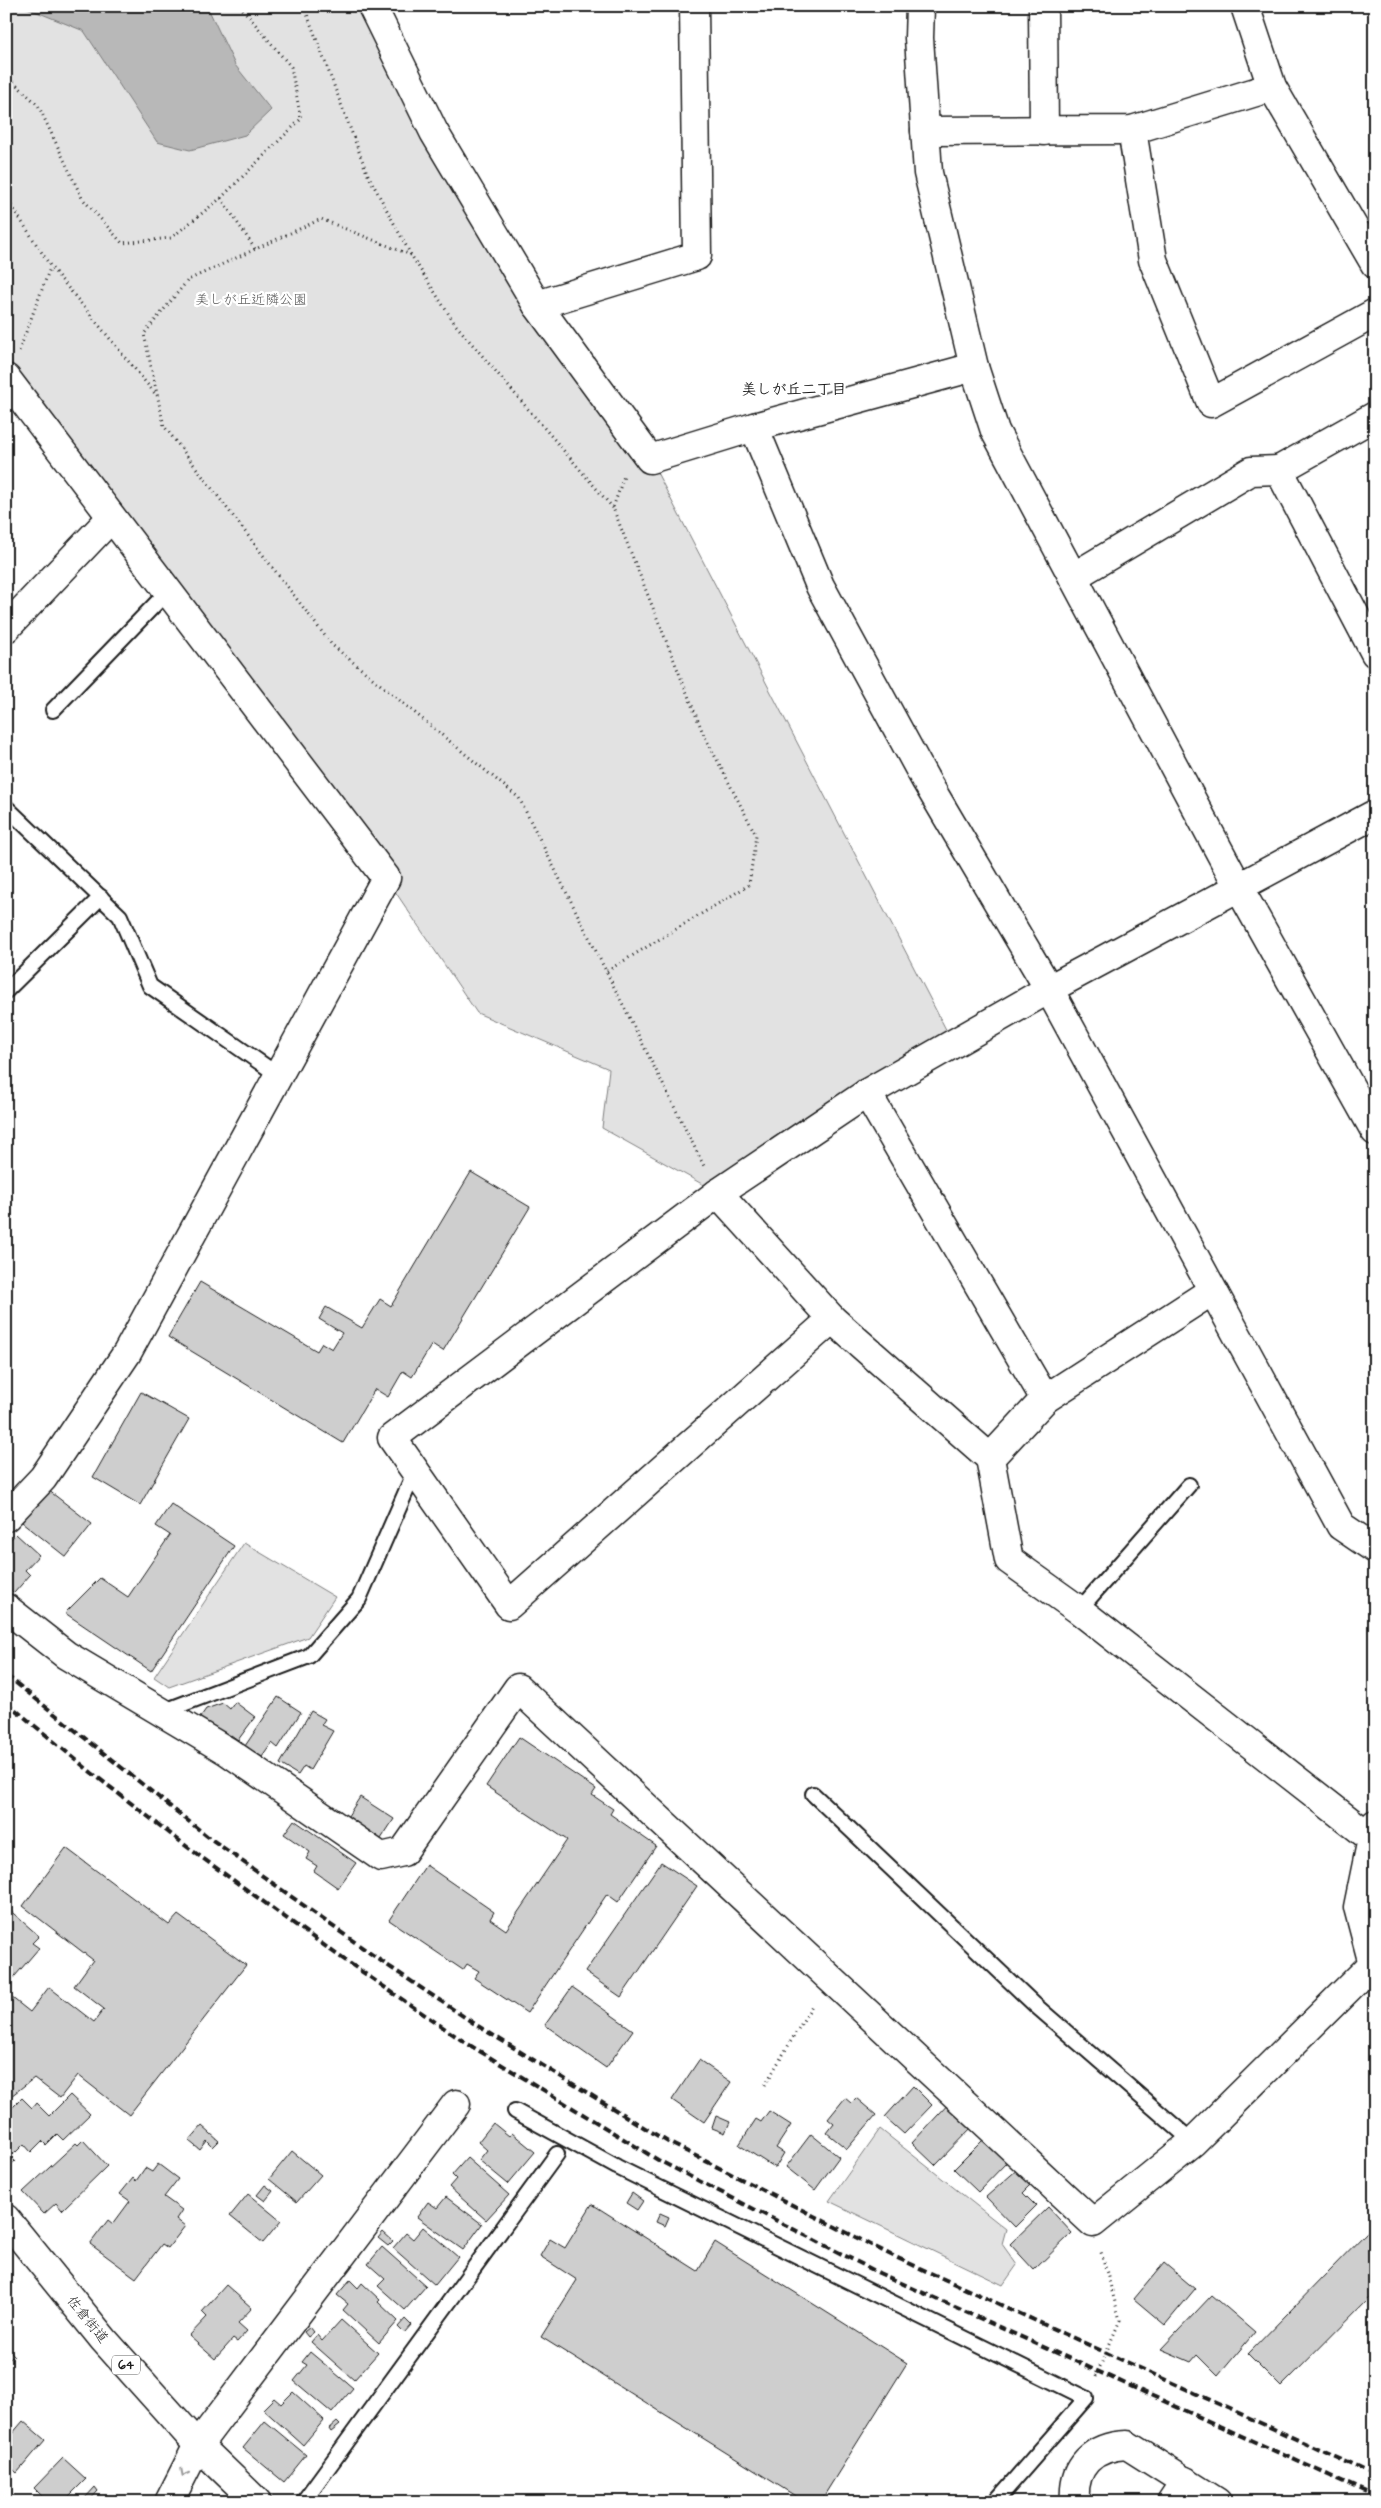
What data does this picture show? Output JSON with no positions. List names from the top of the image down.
{
  "streets": {
    "street": ["佐倉街道", "64"]
  },
  "districts": ["美しが丘二丁目"],
  "parks": ["美しが丘近隣公園"]
}
